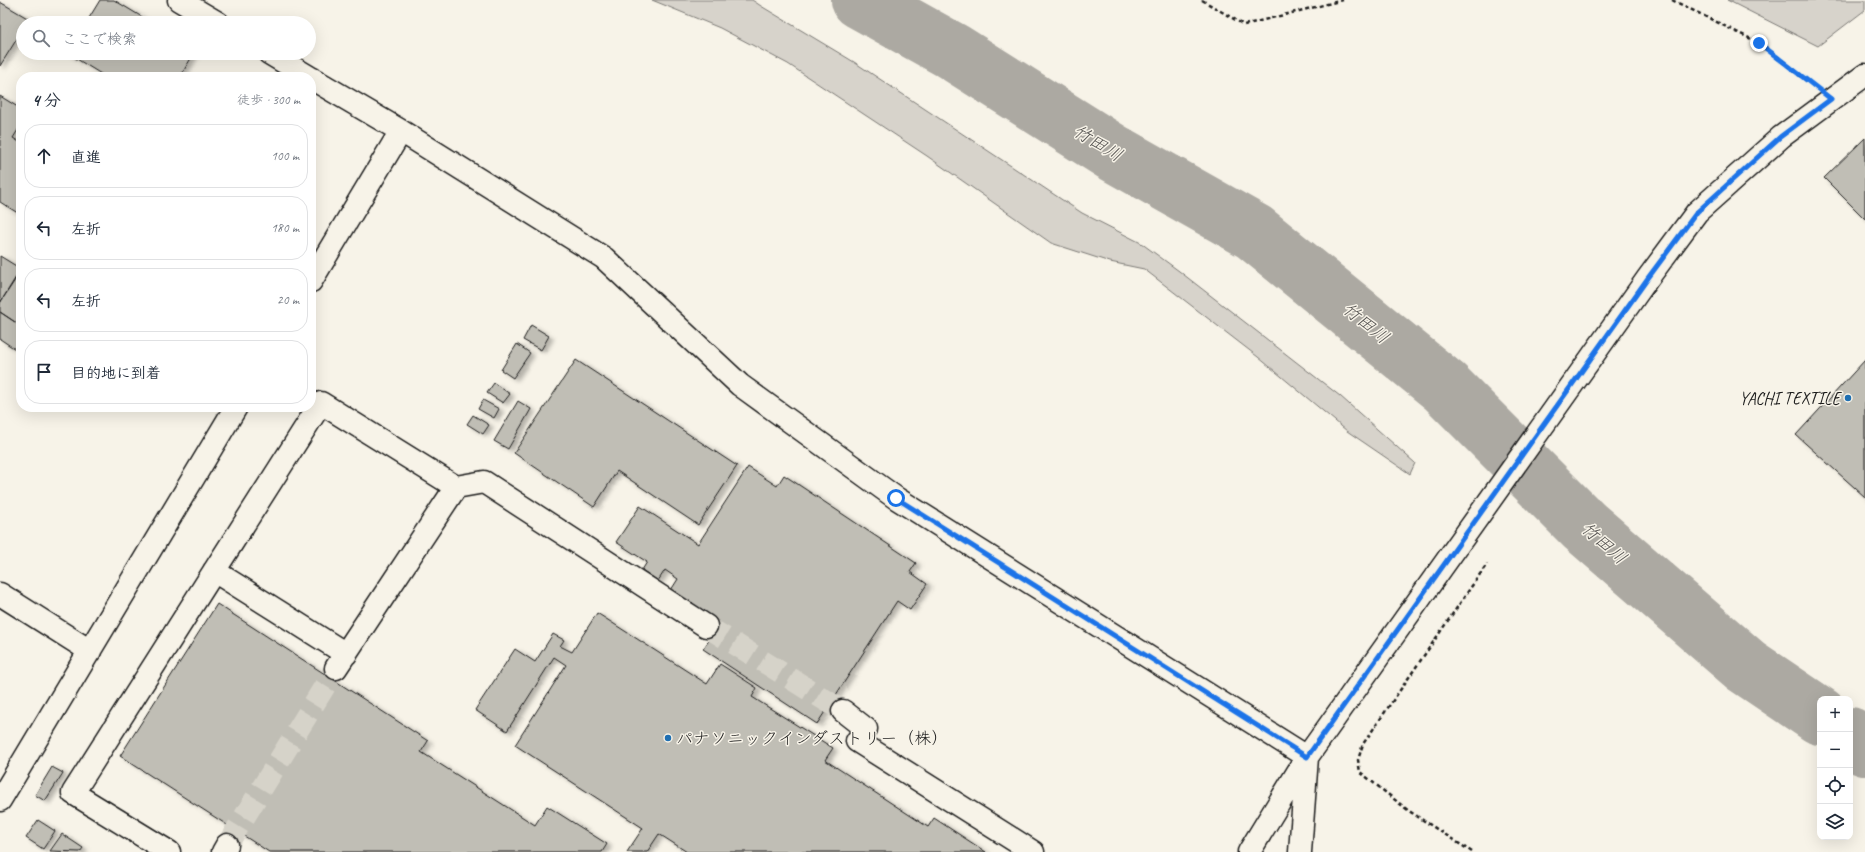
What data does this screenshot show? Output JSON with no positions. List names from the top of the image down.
{
  "water": ["竹田川"],
  "places": ["YACHI TEXTILE", "パナソニックインダストリー（株）"],
  "page": {
    "search": "ここで検索",
    "heading": ["4 分", "徒歩 · 300 m"],
    "list": [
      ["直進", "100 m"],
      ["左折", "180 m"],
      ["左折", "20 m"],
      "目的地に到着"
    ],
    "map_buttons": ["+", "−"]
  }
}
